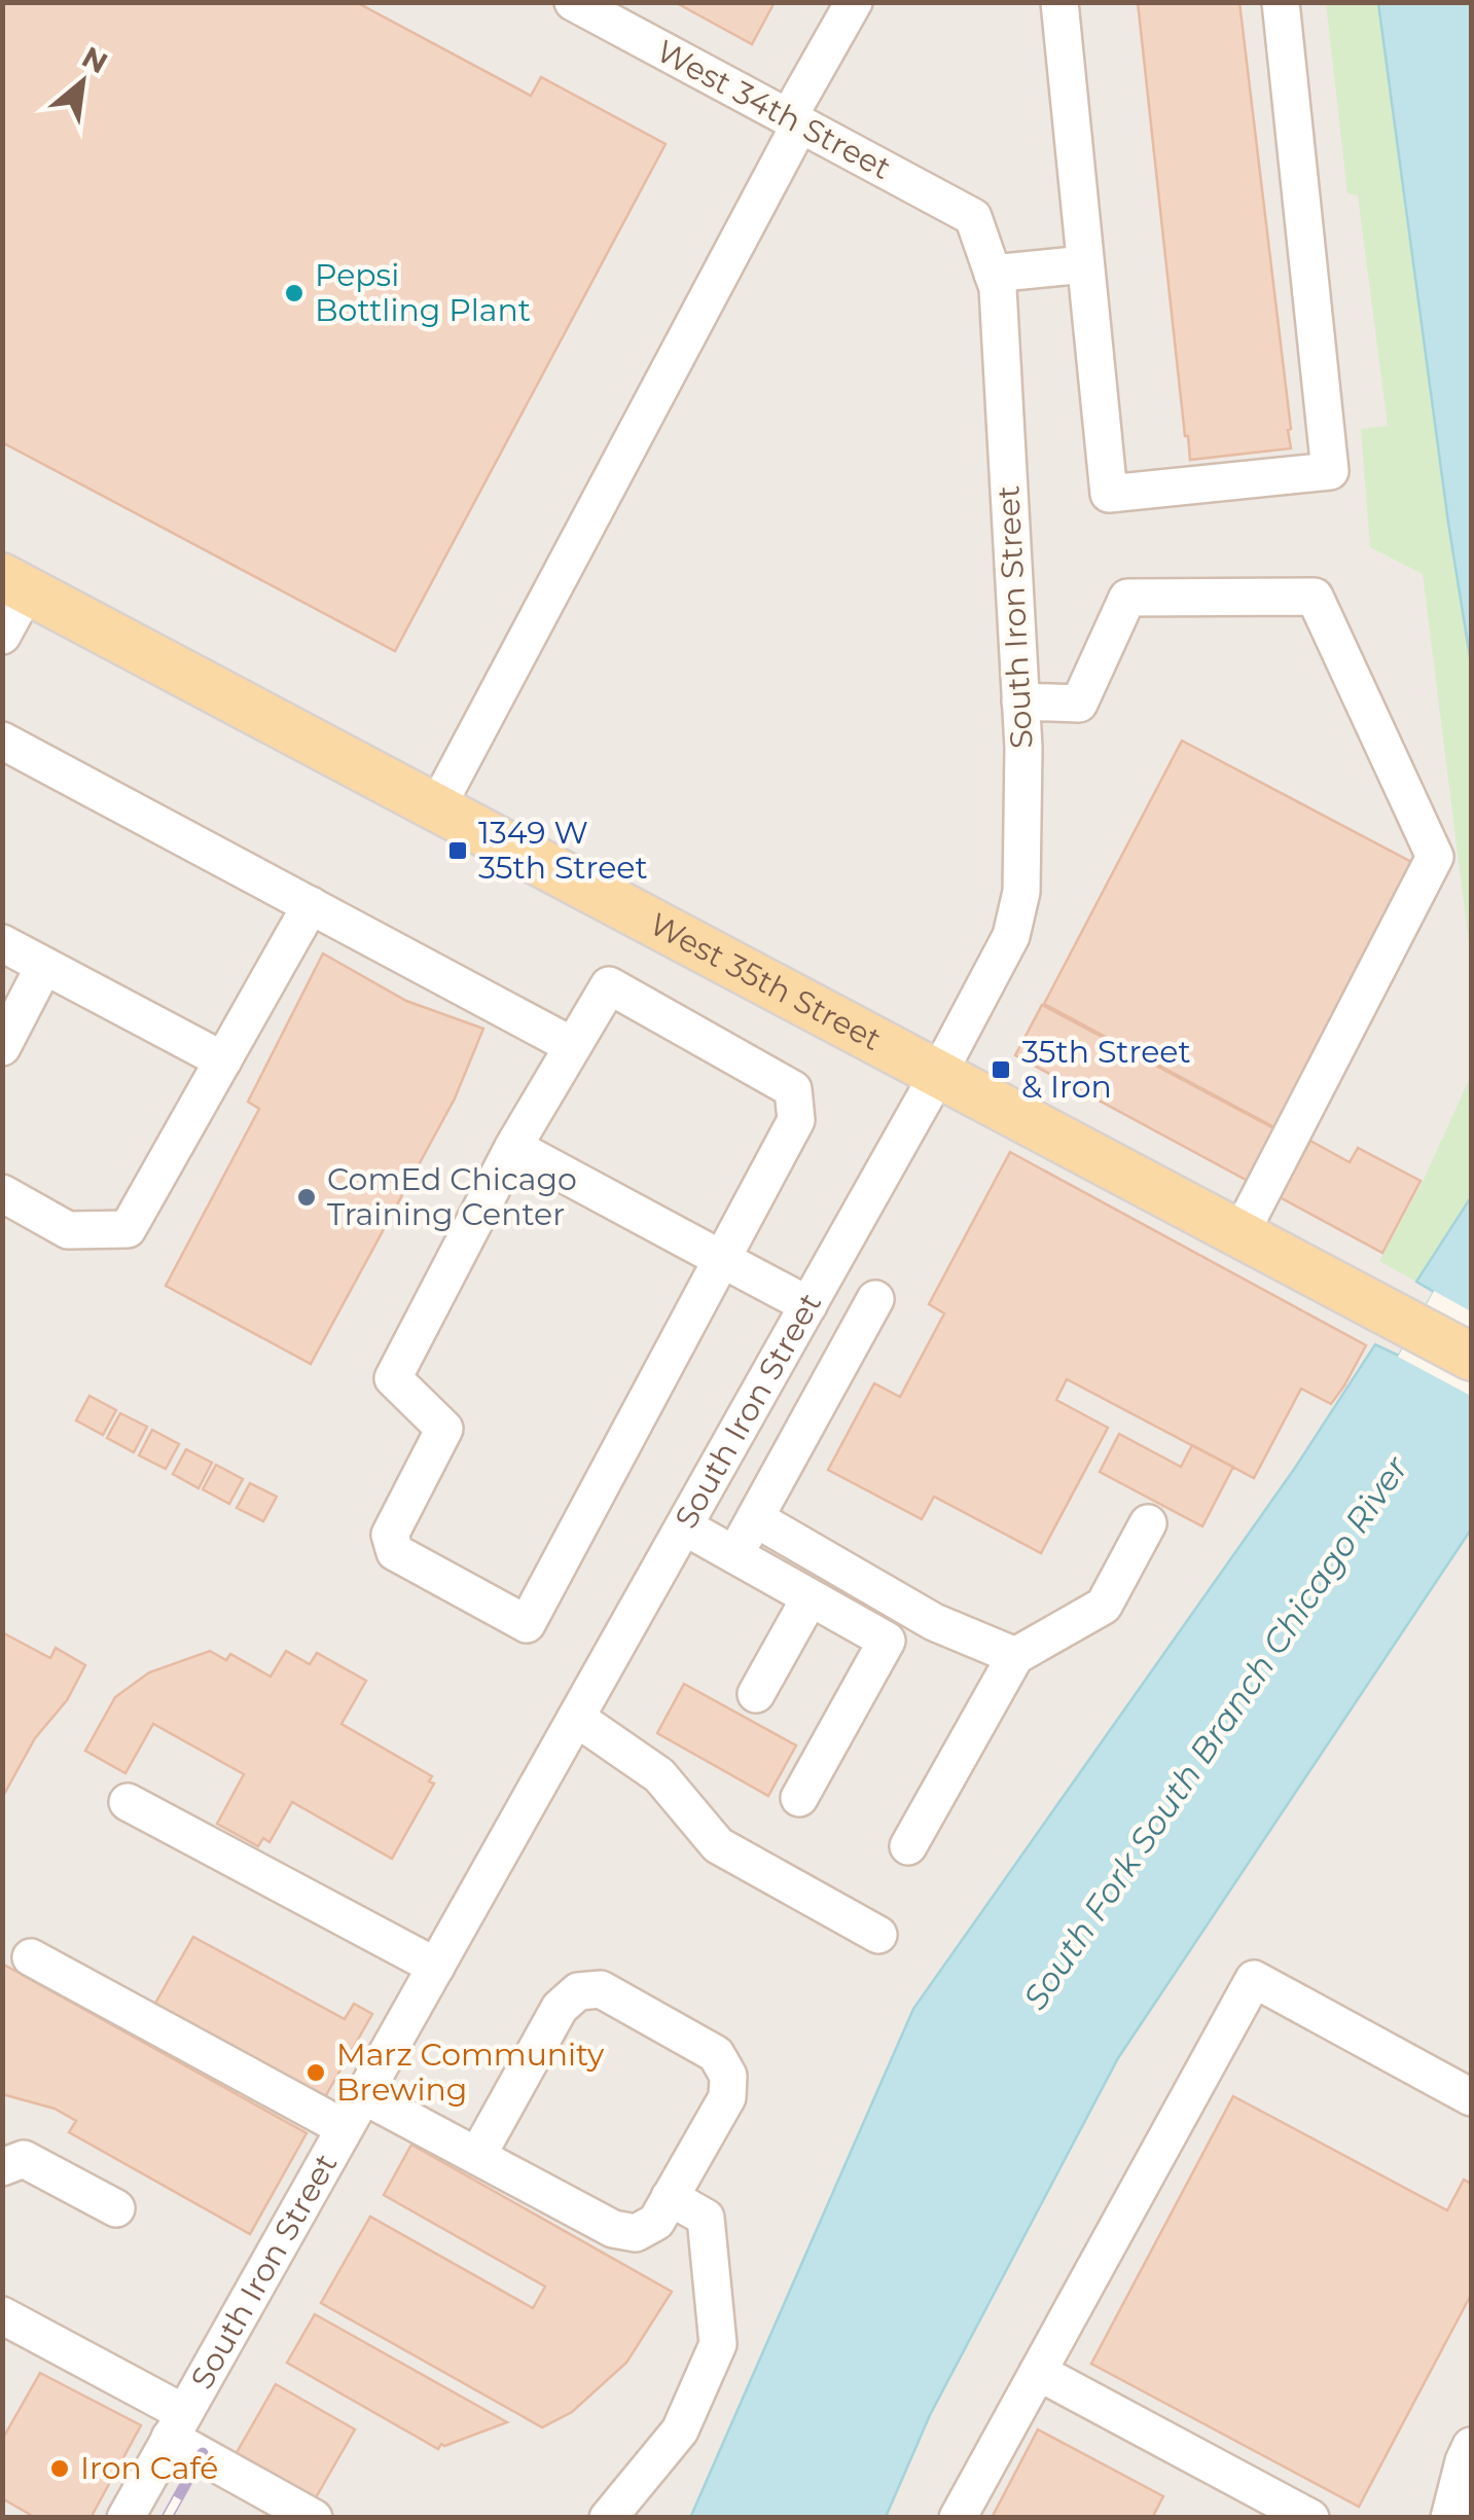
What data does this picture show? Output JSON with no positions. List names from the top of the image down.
{
  "streets": {
    "main road": ["West 35th Street"],
    "street": ["West 34th Street", "South Iron Street"]
  },
  "crossings": [
    ["West 34th Street", "South Iron Street"],
    ["South Iron Street", "West 35th Street"]
  ],
  "water": ["South Fork South Branch Chicago River"],
  "places": {
    "other": [
      "Pepsi Bottling Plant",
      "ComEd Chicago Training Center",
      "Marz Community Brewing",
      "Iron Café"
    ],
    "transit": ["1349 W 35th Street", "35th Street & Iron"]
  },
  "north": "top right"
}
